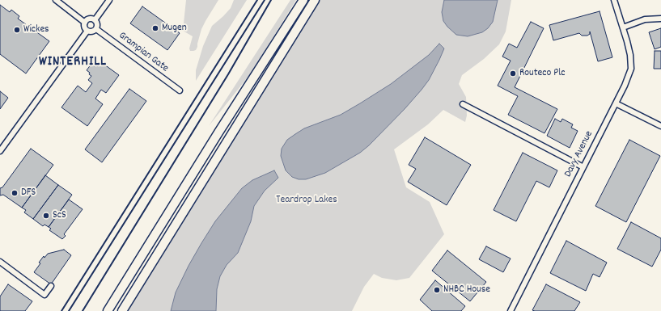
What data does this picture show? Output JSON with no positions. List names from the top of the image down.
{
  "streets": {
    "street": ["Grampian Gate", "Davy Avenue"]
  },
  "districts": ["WINTERHILL"],
  "parks": ["Teardrop Lakes"],
  "places": [
    "Mugen",
    "Wickes",
    "Routeco Plc",
    "DFS",
    "ScS",
    "NHBC House"
  ]
}
